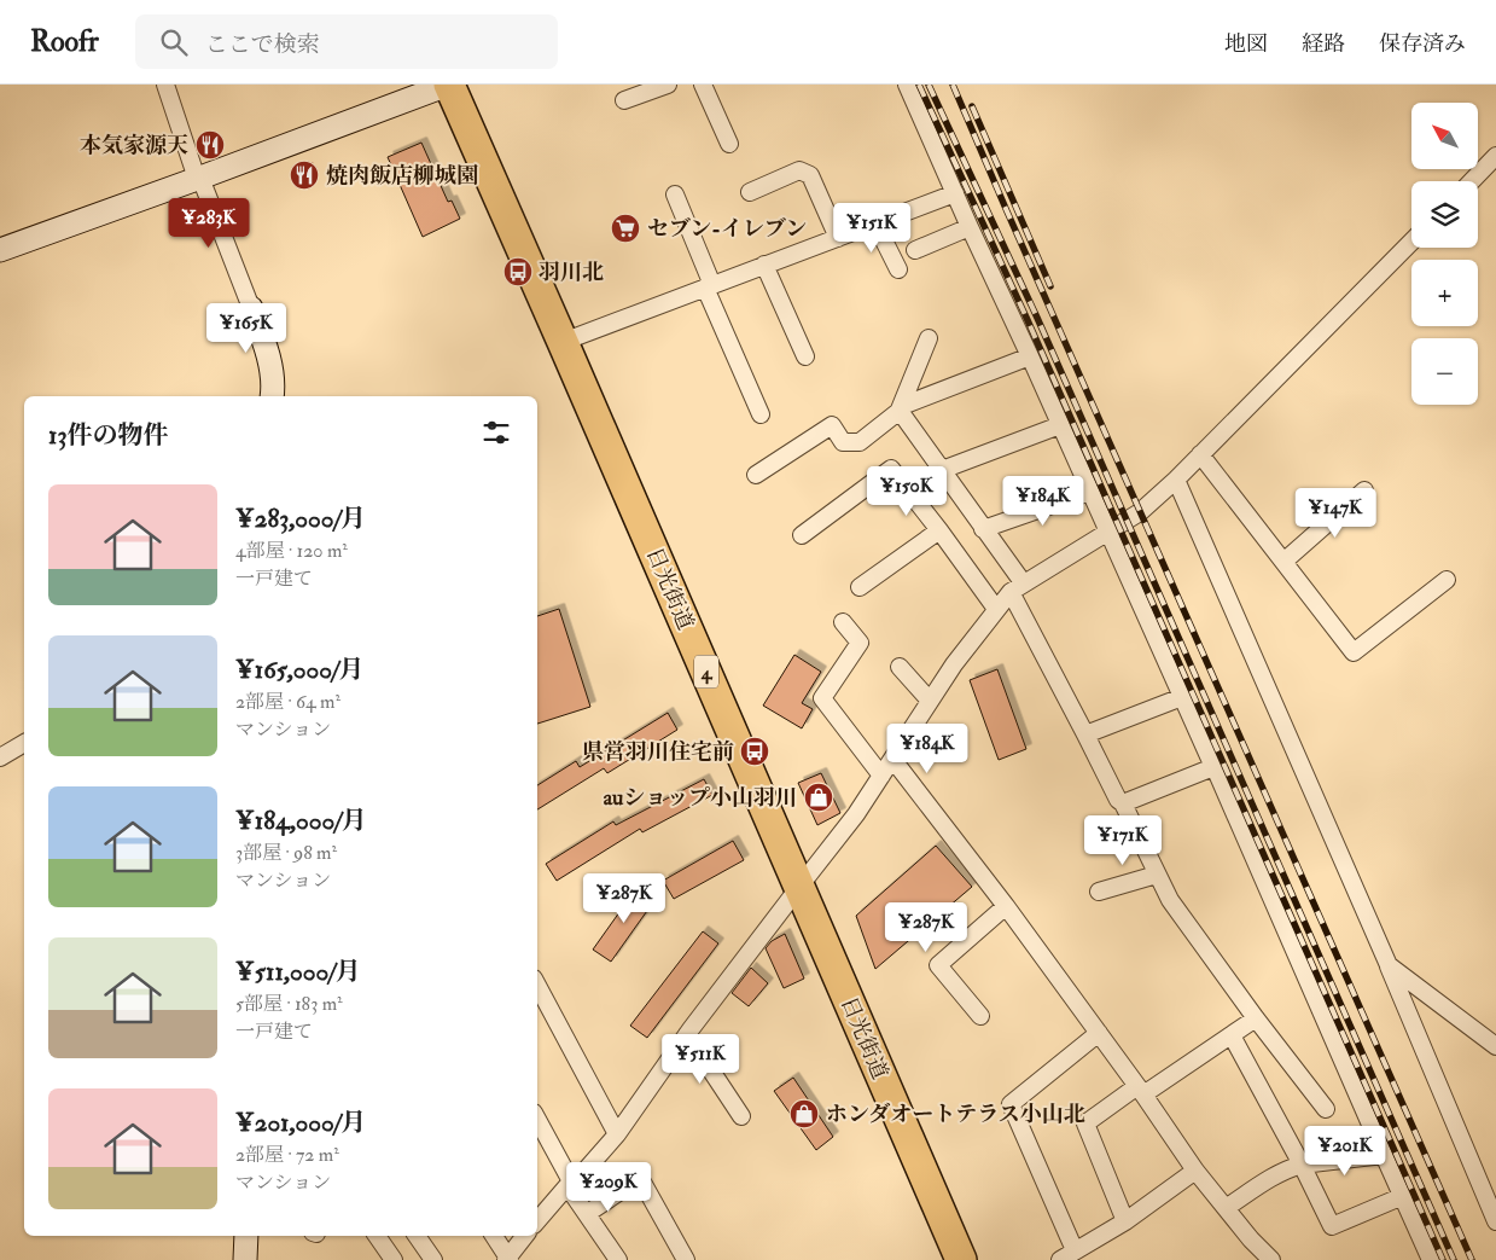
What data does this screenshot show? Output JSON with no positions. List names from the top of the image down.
{
  "streets": {
    "highway": ["日光街道", "4"]
  },
  "places": {
    "restaurant": ["本気家源天", "焼肉飯店柳城園"],
    "supermarket": ["セブン-イレブン"],
    "bus stop": ["羽川北", "県営羽川住宅前"],
    "shop": ["auショップ小山羽川", "ホンダオートテラス小山北"]
  },
  "north": "top left",
  "page": {
    "header": "Roofr",
    "search": "ここで検索",
    "nav": ["地図", "経路", "保存済み"],
    "map_buttons": ["+", "−"],
    "price": [
      "¥283K",
      "¥151K",
      "¥165K",
      "¥150K",
      "¥184K",
      "¥147K",
      "¥184K",
      "¥171K",
      "¥287K",
      "¥287K",
      "¥511K",
      "¥201K",
      "¥209K"
    ],
    "heading": "13件の物件",
    "list": [
      {
        "name": "¥283,000/月",
        "note": "4部屋 · 120 m² · 一戸建て"
      },
      {
        "name": "¥165,000/月",
        "note": "2部屋 · 64 m² · マンション"
      },
      {
        "name": "¥184,000/月",
        "note": "3部屋 · 98 m² · マンション"
      },
      {
        "name": "¥511,000/月",
        "note": "5部屋 · 183 m² · 一戸建て"
      },
      {
        "name": "¥201,000/月",
        "note": "2部屋 · 72 m² · マンション"
      }
    ]
  }
}
